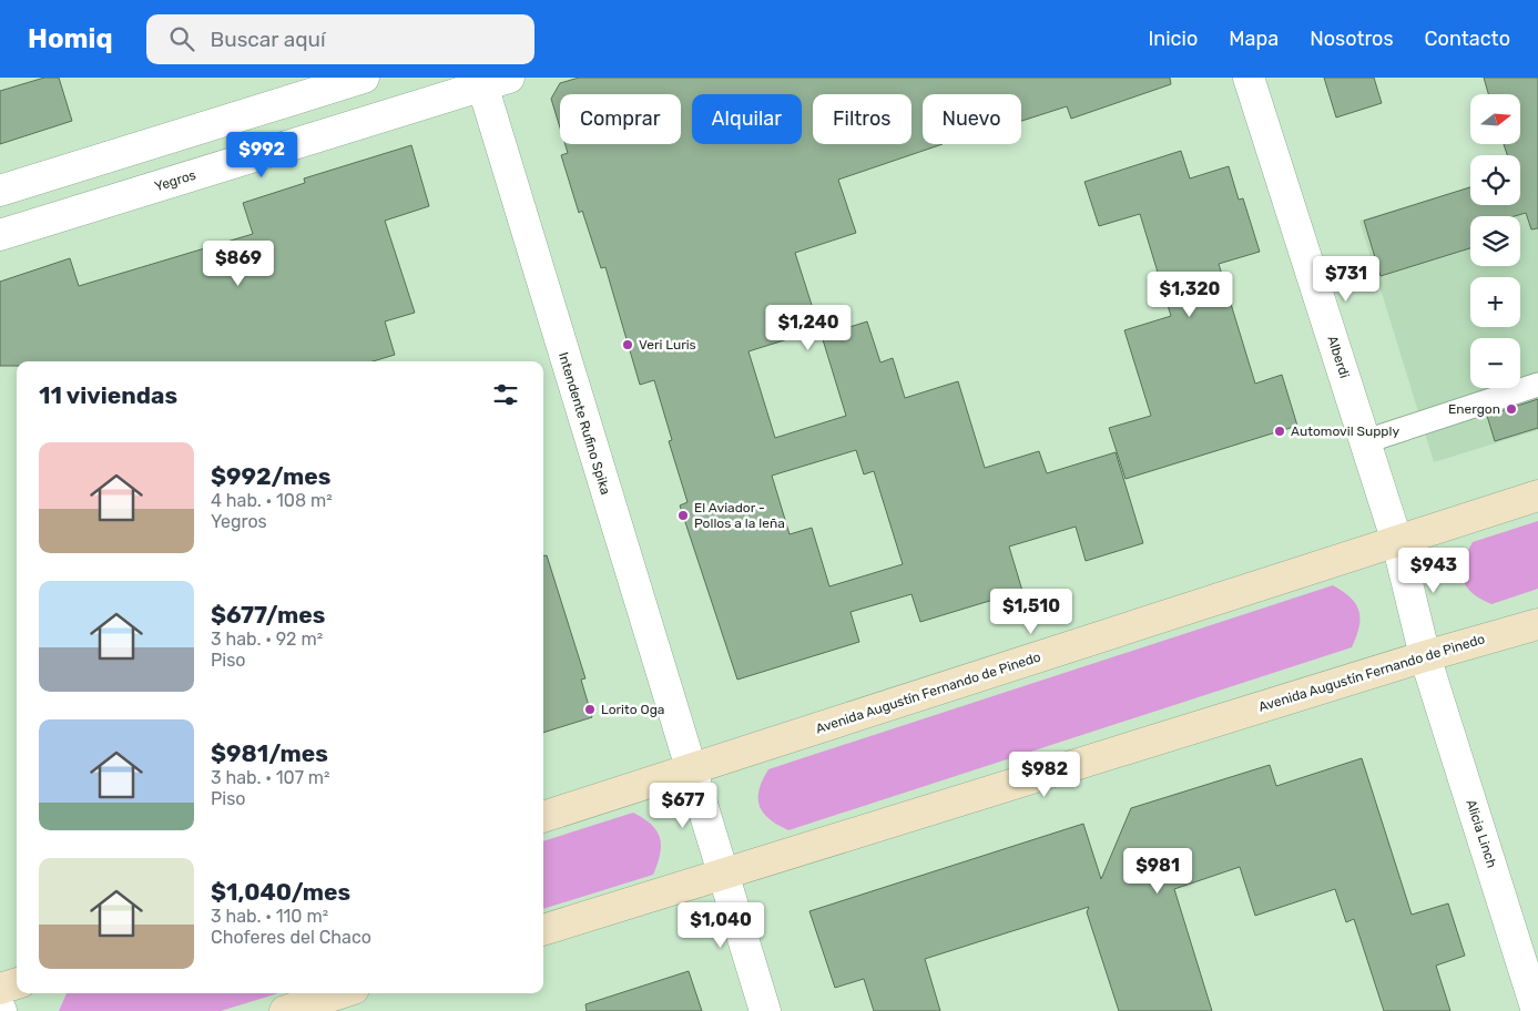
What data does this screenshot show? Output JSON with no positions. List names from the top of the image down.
{
  "streets": {
    "street": [
      "Yegros",
      "Alberdi",
      "Intendente Rufino Spika",
      "Avenida Augustín Fernando de Pinedo",
      "Alicia Linch"
    ]
  },
  "crossings": [
    ["Yegros", "Intendente Rufino Spika"],
    ["Alberdi", "Avenida Augustín Fernando de Pinedo"],
    ["Alberdi", "Alicia Linch"],
    ["Intendente Rufino Spika", "Avenida Augustín Fernando de Pinedo"],
    ["Avenida Augustín Fernando de Pinedo", "Alicia Linch"]
  ],
  "places": [
    "Veri Luris",
    "Energon",
    "Automovil Supply",
    "El Aviador - Pollos a la leña",
    "Lorito Oga"
  ],
  "north": "right",
  "page": {
    "header": "Homiq",
    "search": "Buscar aquí",
    "nav": [
      "Inicio",
      "Mapa",
      "Nosotros",
      "Contacto"
    ],
    "map_buttons": ["+", "−"],
    "chip": [
      "Comprar",
      "Alquilar",
      "Filtros",
      "Nuevo"
    ],
    "price": [
      "$992",
      "$869",
      "$731",
      "$1,320",
      "$1,240",
      "$943",
      "$1,510",
      "$982",
      "$677",
      "$981",
      "$1,040"
    ],
    "heading": "11 viviendas",
    "list": [
      {
        "name": "$992/mes",
        "note": "4 hab. · 108 m² · Yegros"
      },
      {
        "name": "$677/mes",
        "note": "3 hab. · 92 m² · Piso"
      },
      {
        "name": "$981/mes",
        "note": "3 hab. · 107 m² · Piso"
      },
      {
        "name": "$1,040/mes",
        "note": "3 hab. · 110 m² · Choferes del Chaco"
      }
    ]
  }
}
